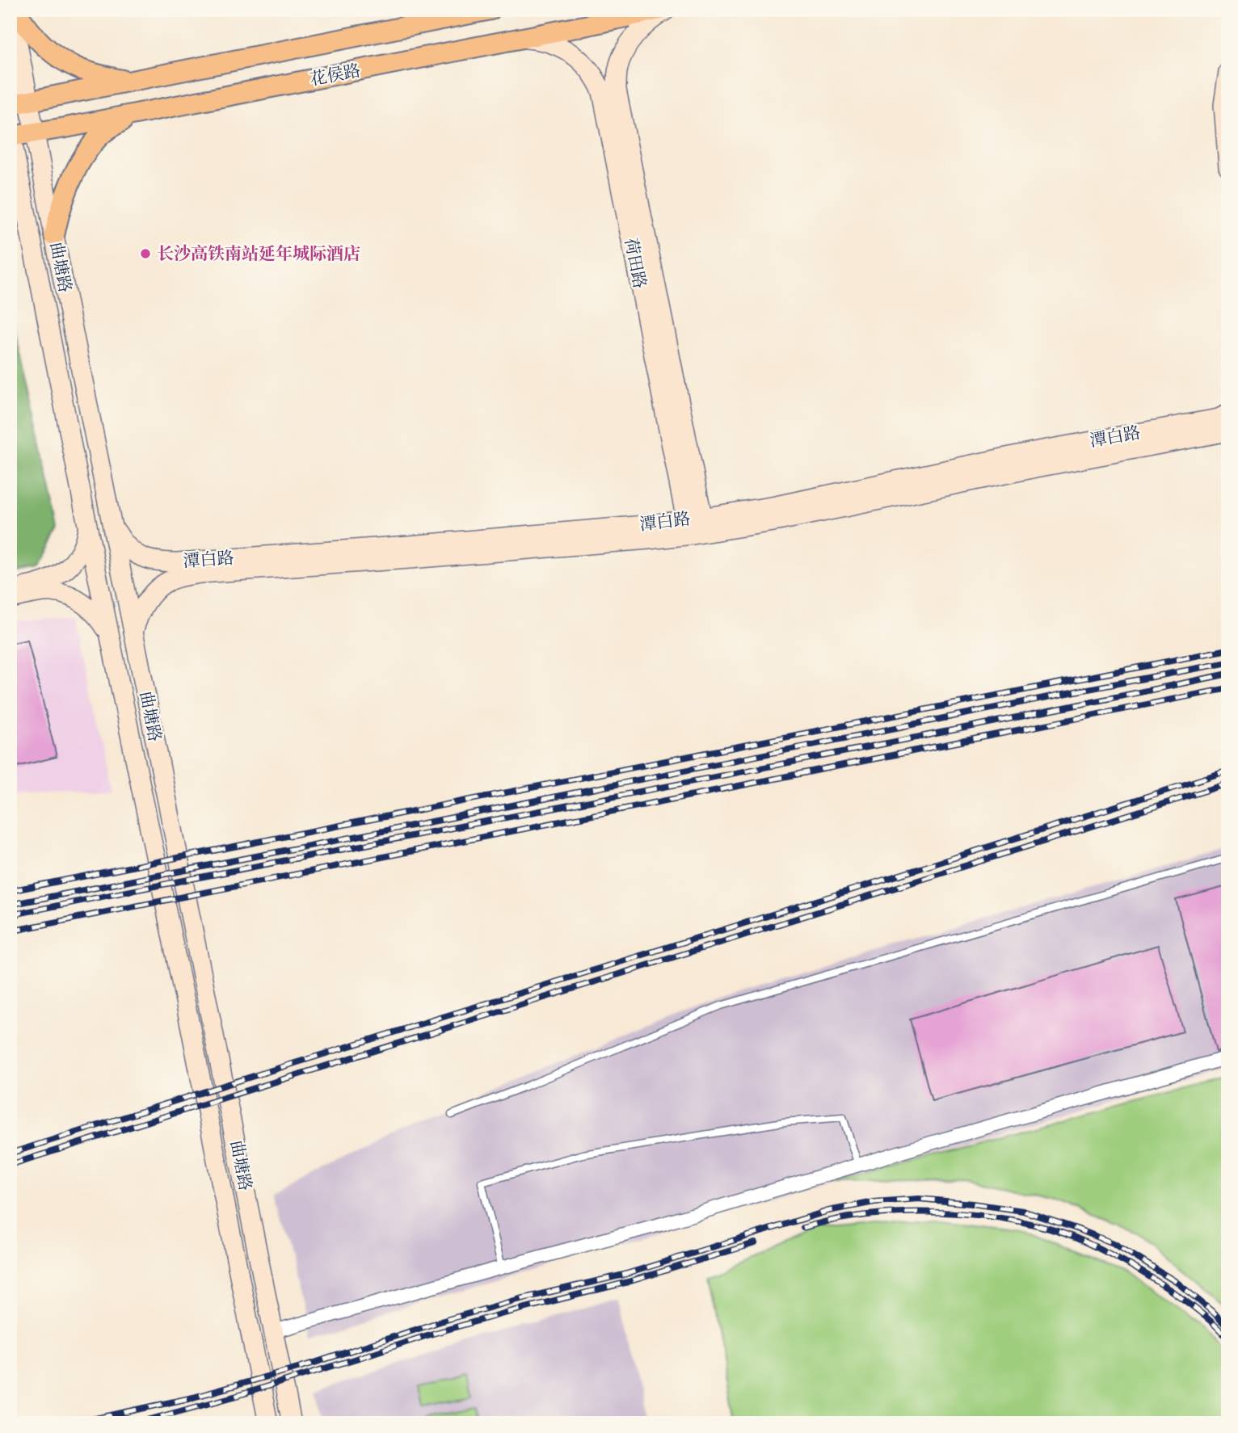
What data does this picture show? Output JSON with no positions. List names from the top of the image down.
{
  "streets": {
    "main road": ["花侯路"],
    "street": ["荷田路", "曲塘路", "潭白路"]
  },
  "crossings": [
    ["花侯路", "荷田路"],
    ["花侯路", "曲塘路"],
    ["荷田路", "潭白路"],
    ["曲塘路", "潭白路"]
  ],
  "places": ["长沙高铁南站延年城际酒店"]
}
